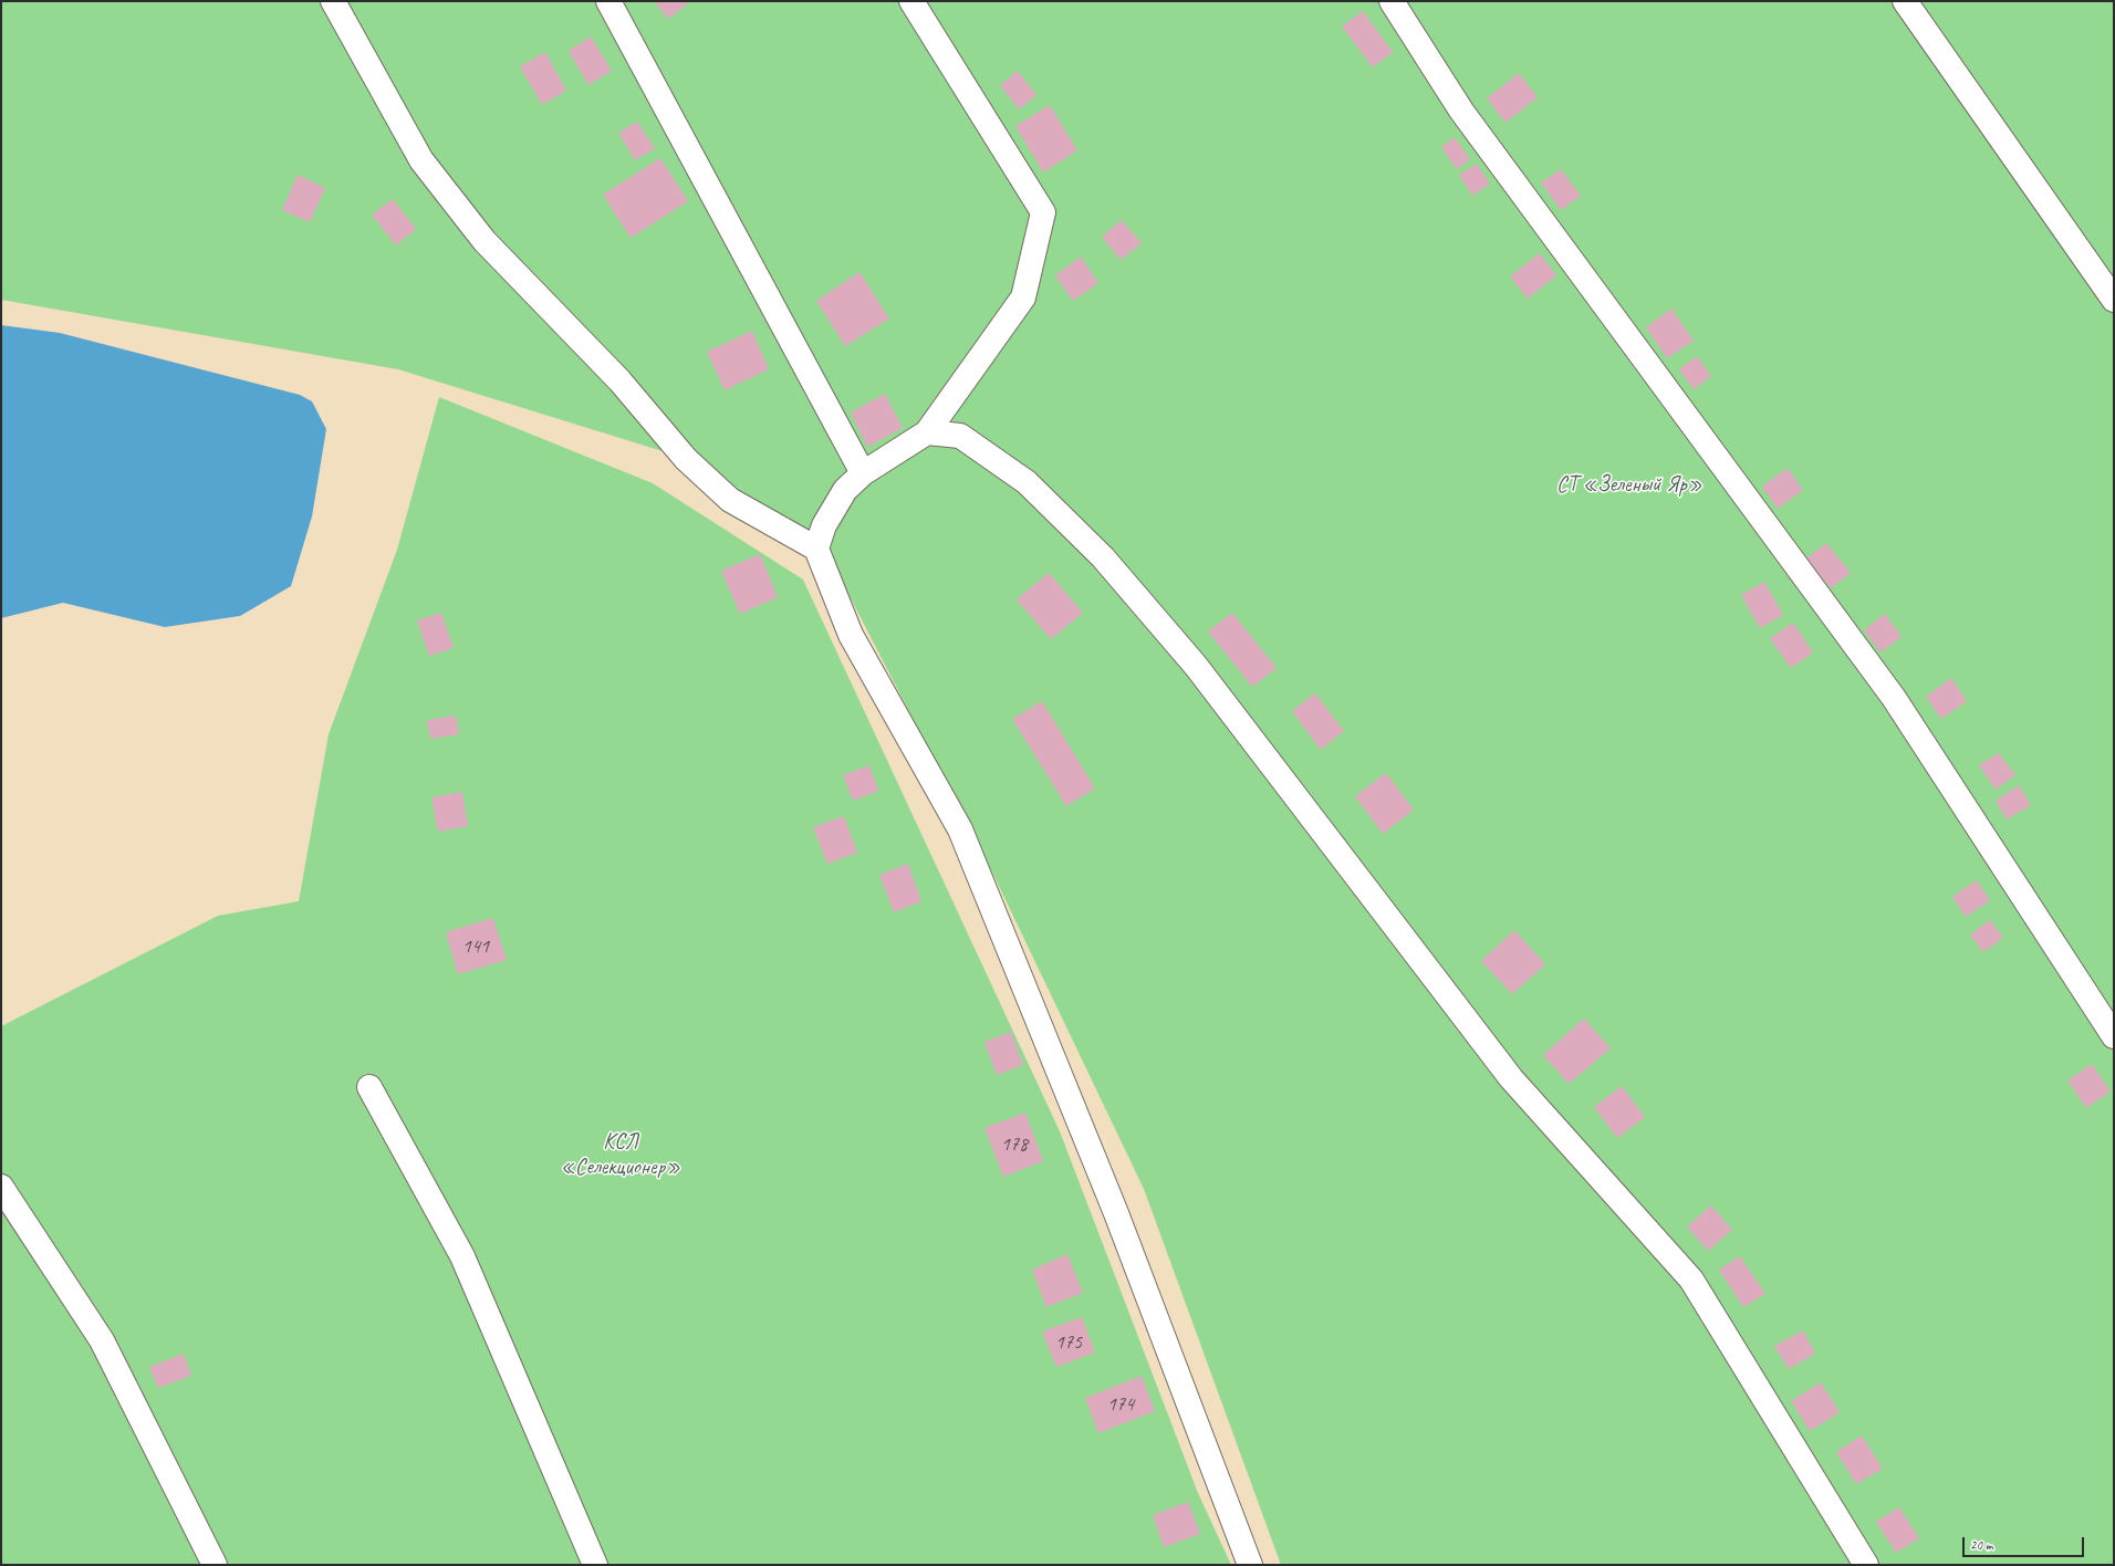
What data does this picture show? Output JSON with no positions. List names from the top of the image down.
{
  "parks": ["СТ «Зеленый Яр»", "КСЛ «Селекционер»"],
  "house_numbers": [
    "141",
    "178",
    "175",
    "174"
  ],
  "scale_bar": "20 m"
}
